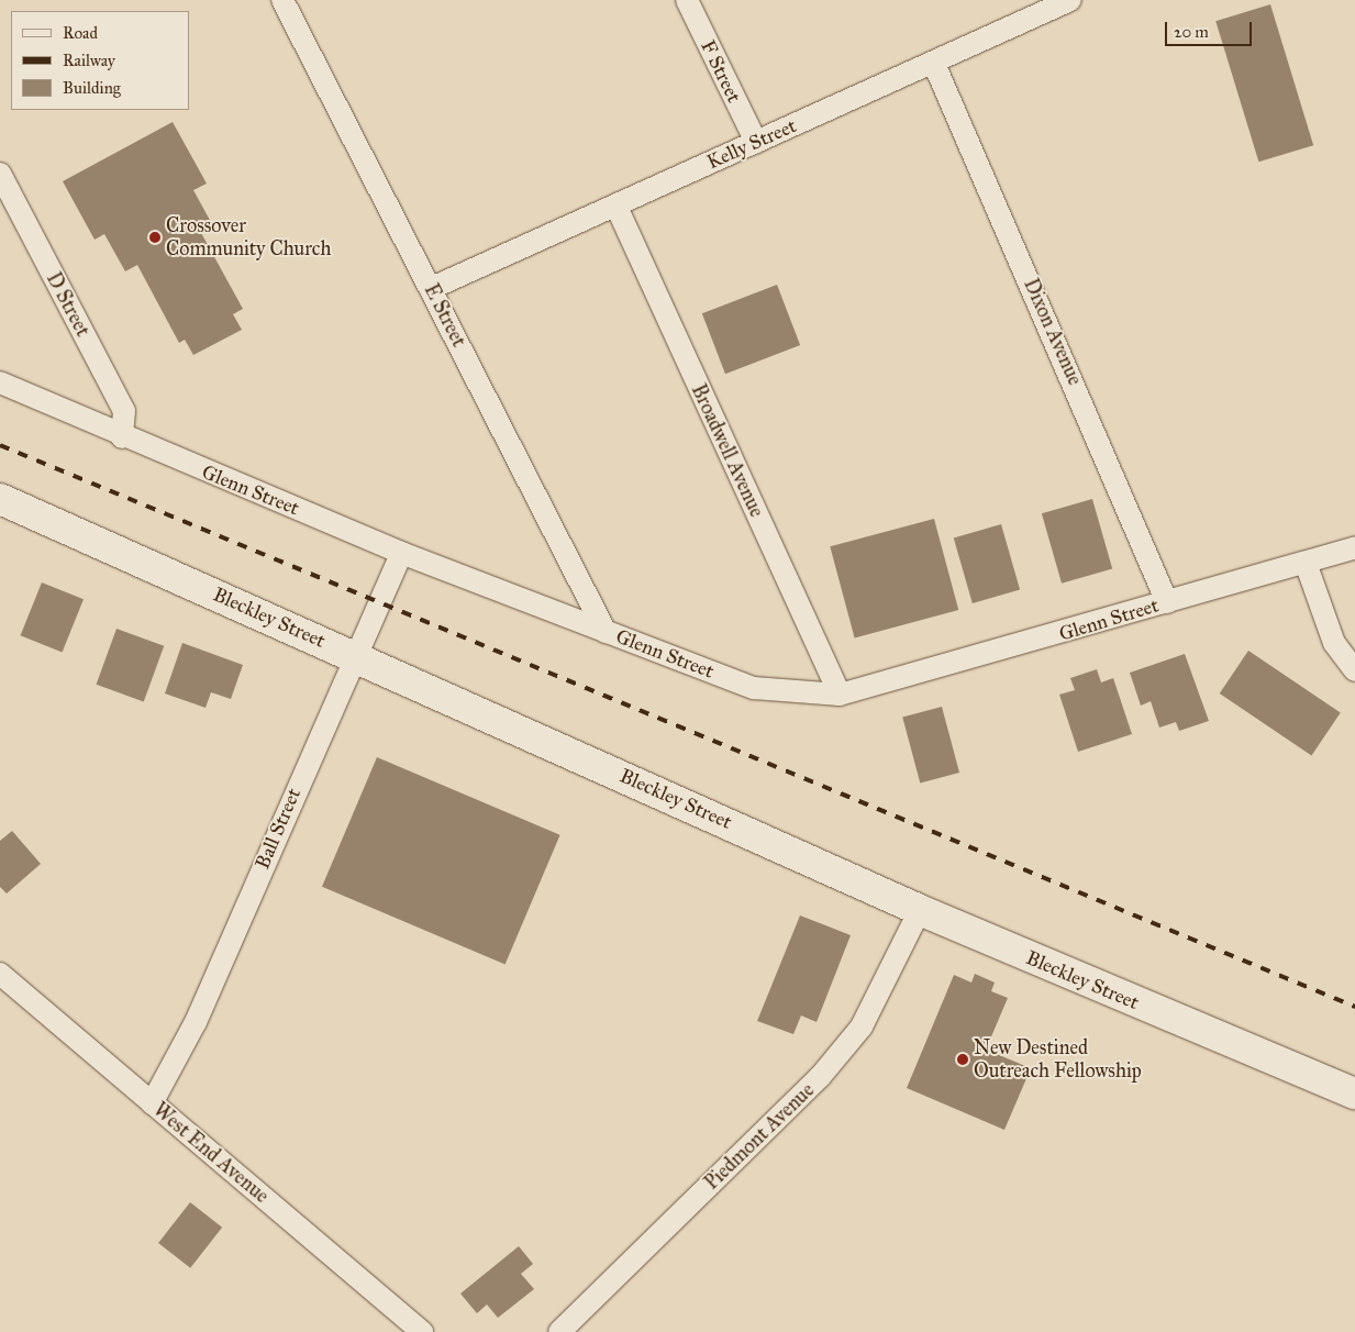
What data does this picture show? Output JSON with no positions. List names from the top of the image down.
{
  "streets": {
    "street": [
      "F Street",
      "Kelly Street",
      "D Street",
      "E Street",
      "Dixon Avenue",
      "Broadwell Avenue",
      "Glenn Street",
      "Bleckley Street",
      "Ball Street",
      "Piedmont Avenue",
      "West End Avenue"
    ]
  },
  "crossings": [
    ["F Street", "Kelly Street"],
    ["Kelly Street", "E Street"],
    ["Kelly Street", "Dixon Avenue"],
    ["Kelly Street", "Broadwell Avenue"],
    ["D Street", "Glenn Street"],
    ["E Street", "Glenn Street"],
    ["Dixon Avenue", "Glenn Street"],
    ["Broadwell Avenue", "Glenn Street"],
    ["Glenn Street", "Ball Street"],
    ["Bleckley Street", "Ball Street"],
    ["Bleckley Street", "Piedmont Avenue"],
    ["Ball Street", "West End Avenue"]
  ],
  "places": ["Crossover Community Church", "New Destined Outreach Fellowship"],
  "legend": ["Road", "Railway", "Building"],
  "scale_bar": "20 m"
}
